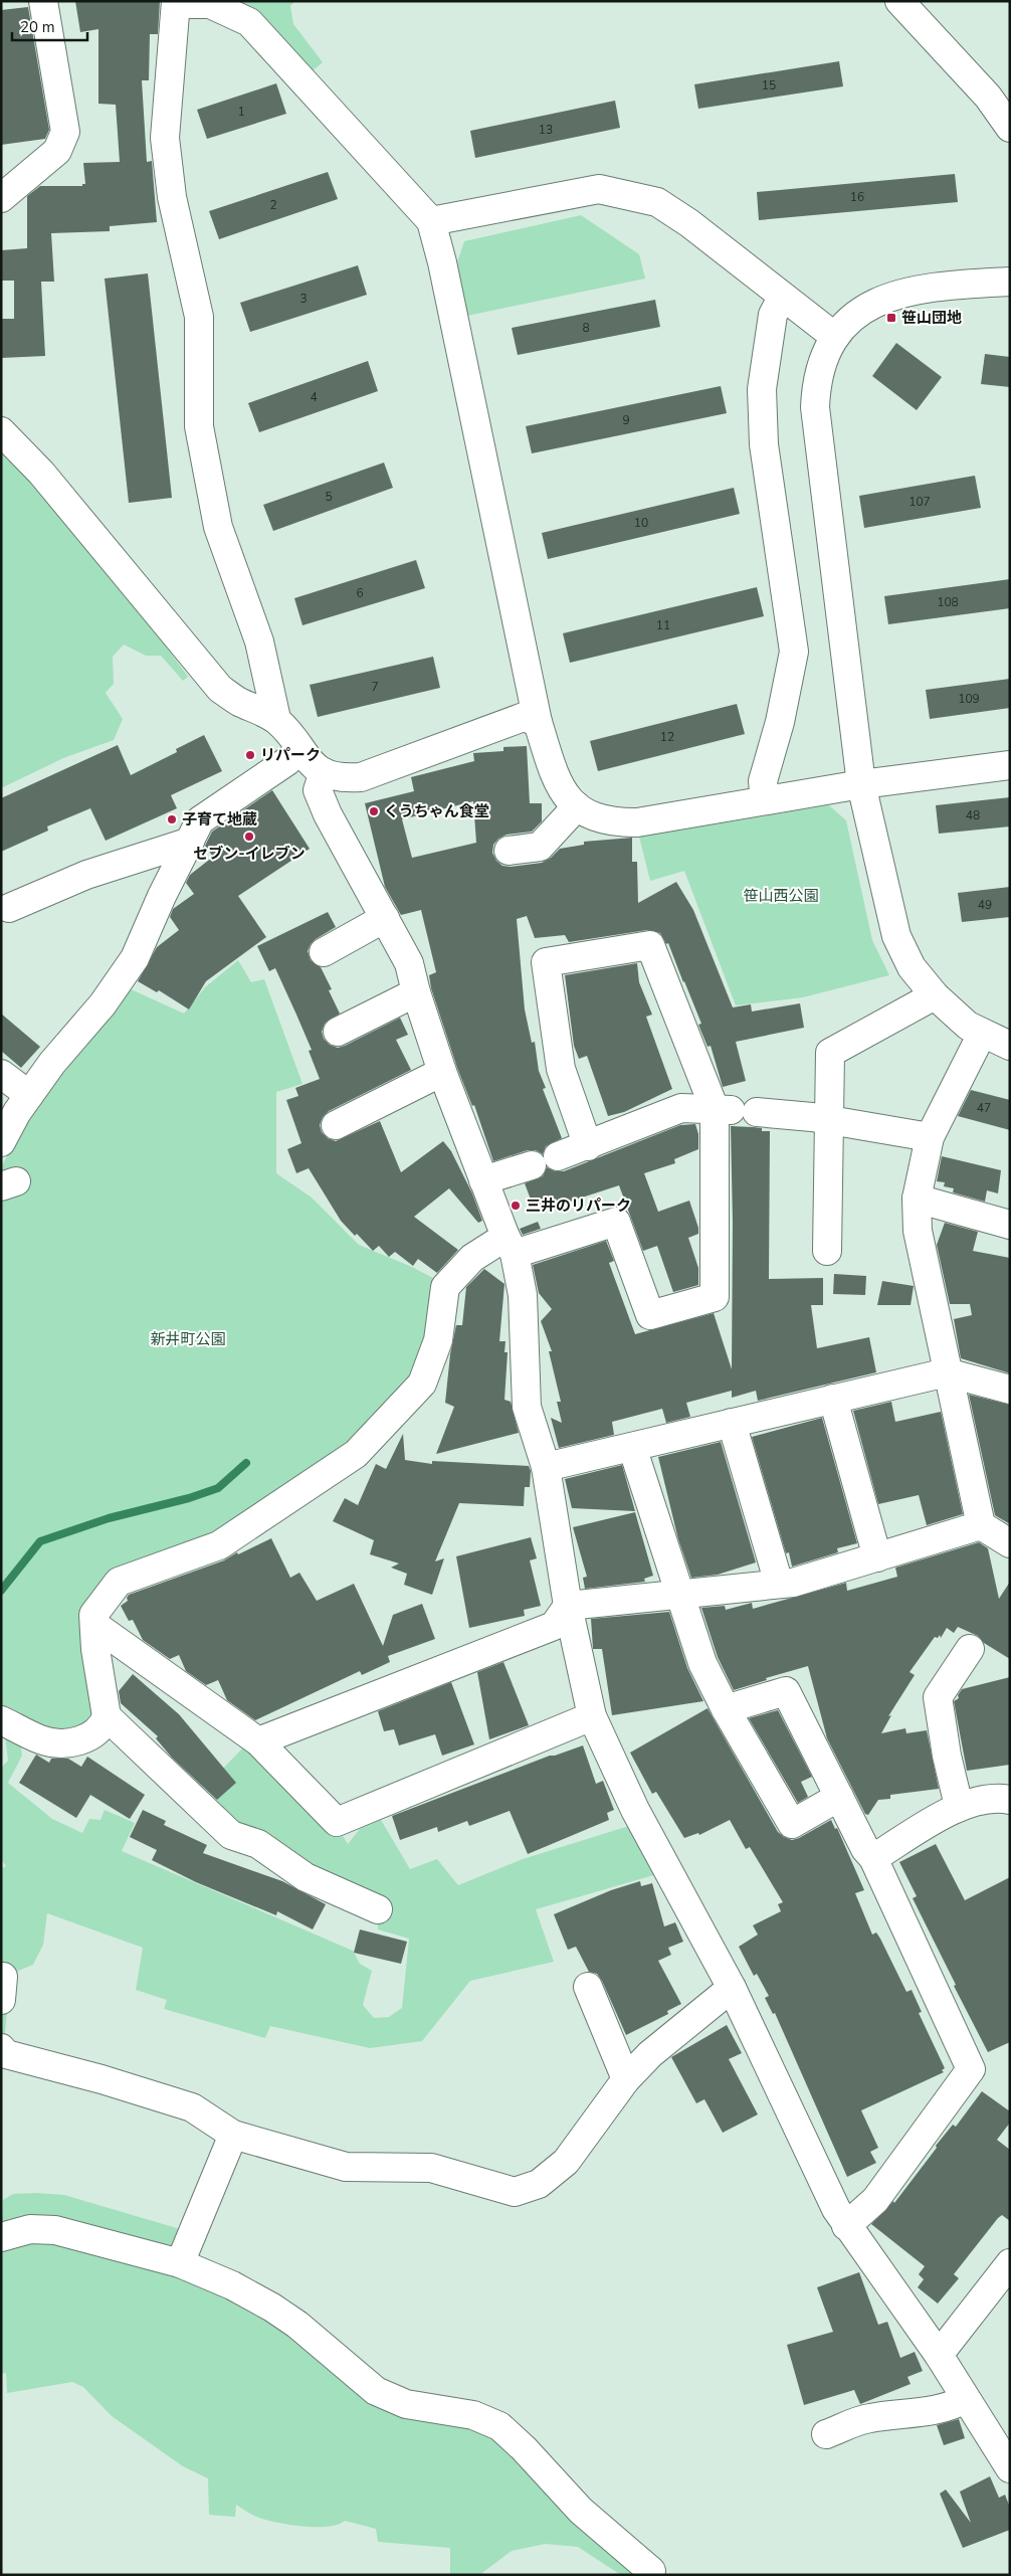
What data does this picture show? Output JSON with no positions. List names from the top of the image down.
{
  "parks": ["笹山西公園", "新井町公園"],
  "places": {
    "transit": ["笹山団地"],
    "other": [
      "リパーク",
      "くうちゃん食堂",
      "子育て地蔵",
      "セブン-イレブン",
      "三井のリパーク"
    ]
  },
  "house_numbers": [
    "15",
    "1",
    "13",
    "16",
    "2",
    "3",
    "8",
    "4",
    "9",
    "5",
    "107",
    "10",
    "6",
    "108",
    "11",
    "7",
    "109",
    "12",
    "48",
    "49",
    "47"
  ],
  "scale_bar": "20 m"
}
